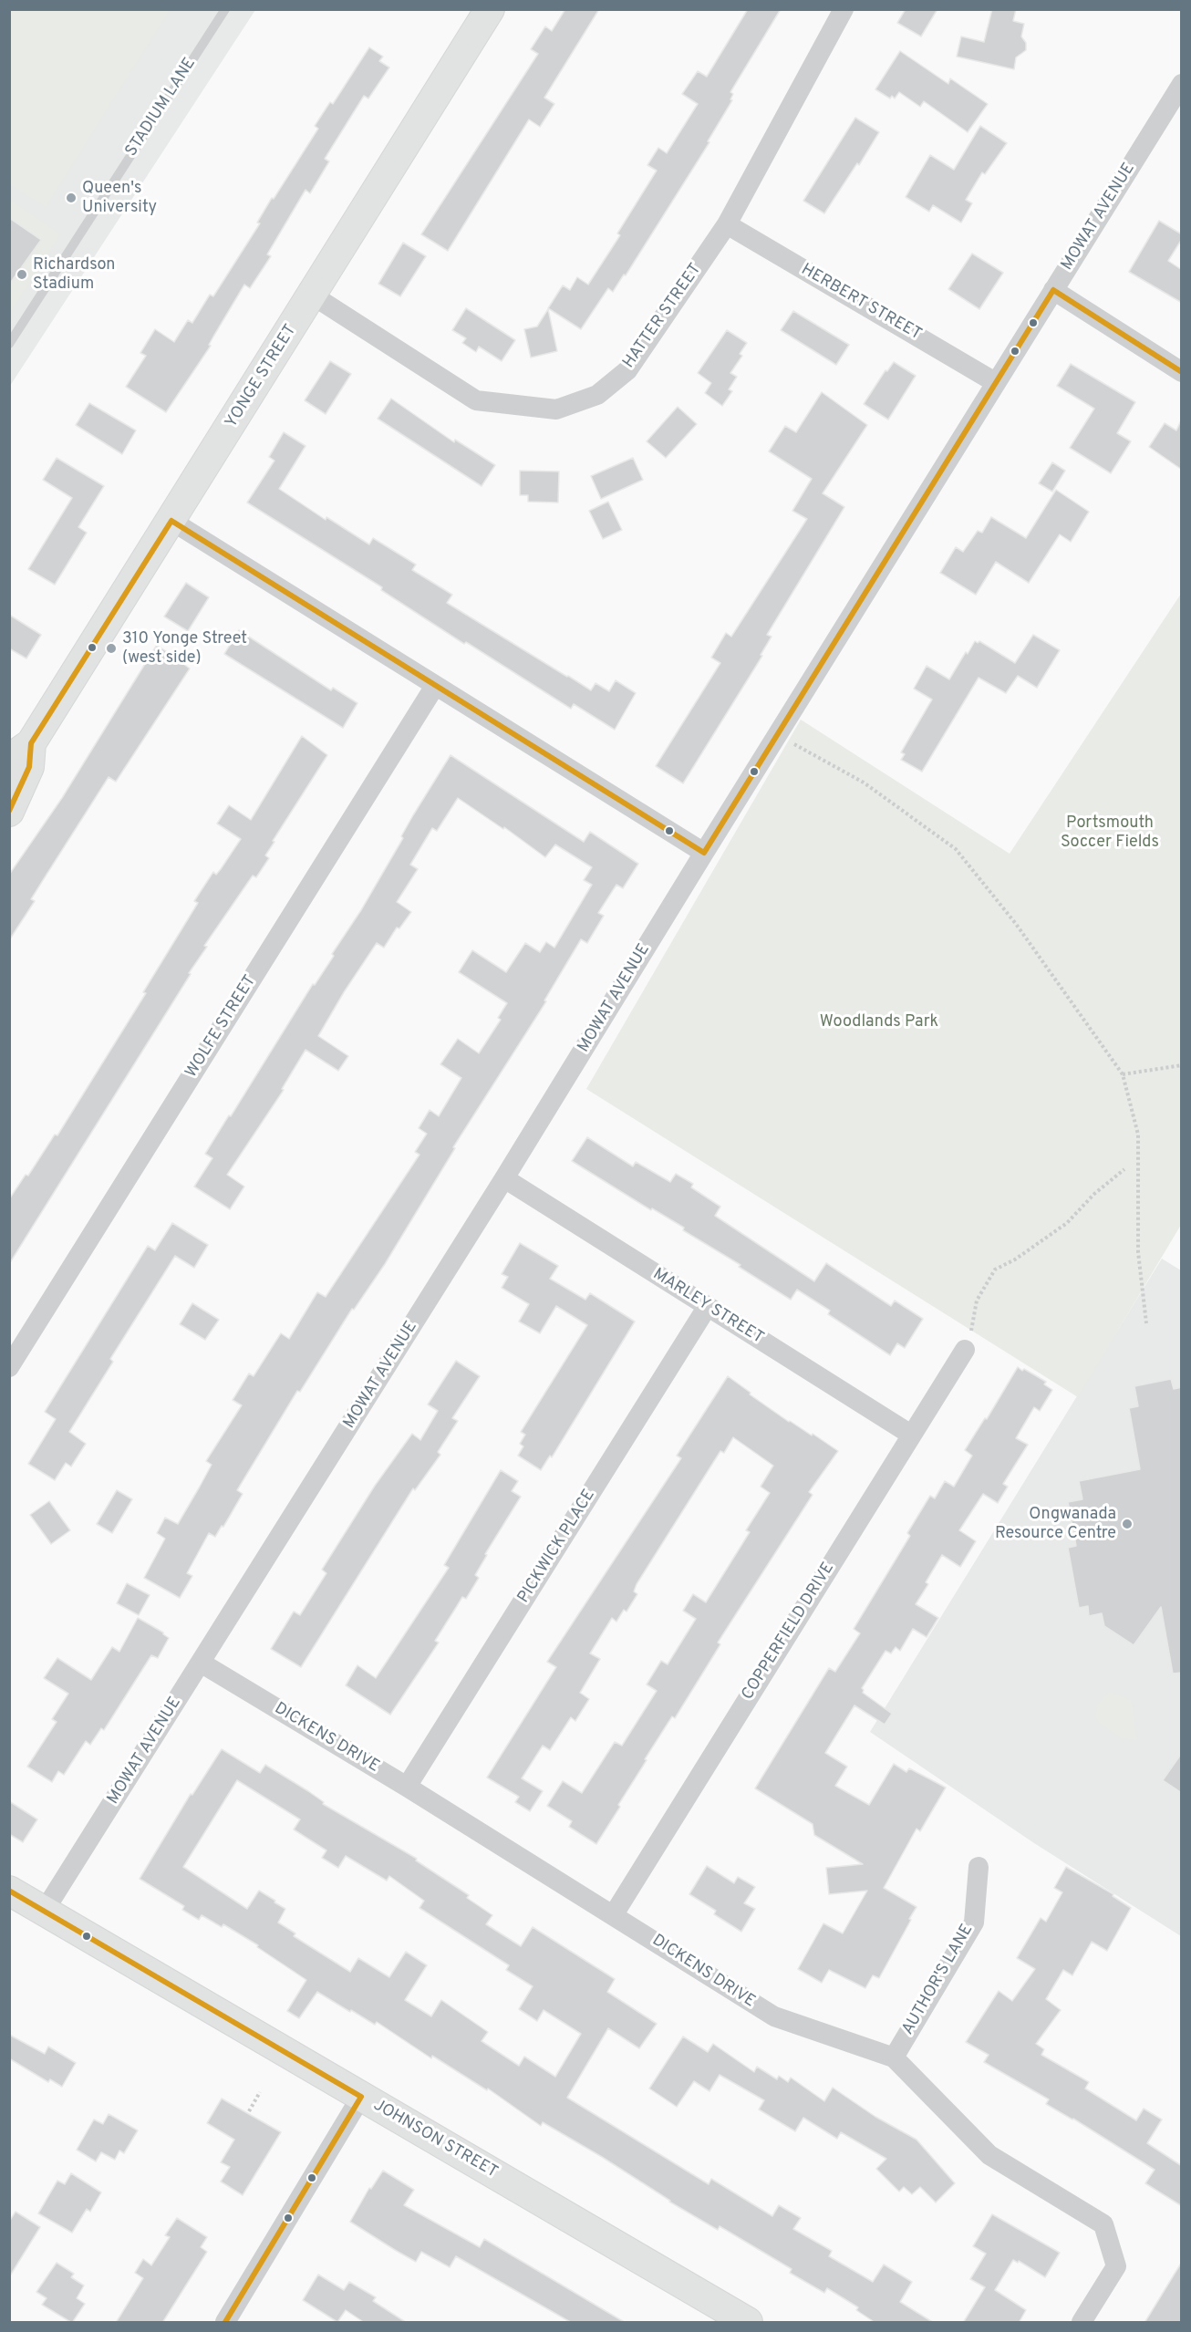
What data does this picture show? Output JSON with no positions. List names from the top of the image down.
{
  "streets": {
    "street": [
      "MOWAT AVENUE",
      "HERBERT STREET",
      "HATTER STREET",
      "YONGE STREET",
      "WOLFE STREET",
      "MARLEY STREET",
      "PICKWICK PLACE",
      "COPPERFIELD DRIVE",
      "DICKENS DRIVE",
      "AUTHOR'S LANE",
      "JOHNSON STREET"
    ],
    "lane": ["STADIUM LANE"]
  },
  "crossings": [
    ["MOWAT AVENUE", "HERBERT STREET"],
    ["MOWAT AVENUE", "MARLEY STREET"],
    ["MOWAT AVENUE", "DICKENS DRIVE"],
    ["MOWAT AVENUE", "JOHNSON STREET"],
    ["HERBERT STREET", "HATTER STREET"],
    ["HATTER STREET", "YONGE STREET"],
    ["MARLEY STREET", "PICKWICK PLACE"],
    ["MARLEY STREET", "COPPERFIELD DRIVE"],
    ["PICKWICK PLACE", "DICKENS DRIVE"],
    ["COPPERFIELD DRIVE", "DICKENS DRIVE"],
    ["DICKENS DRIVE", "AUTHOR'S LANE"]
  ],
  "parks": ["Portsmouth Soccer Fields", "Woodlands Park"],
  "places": [
    "Queen's University",
    "Richardson Stadium",
    "310 Yonge Street (west side)",
    "Ongwanada Resource Centre"
  ]
}
